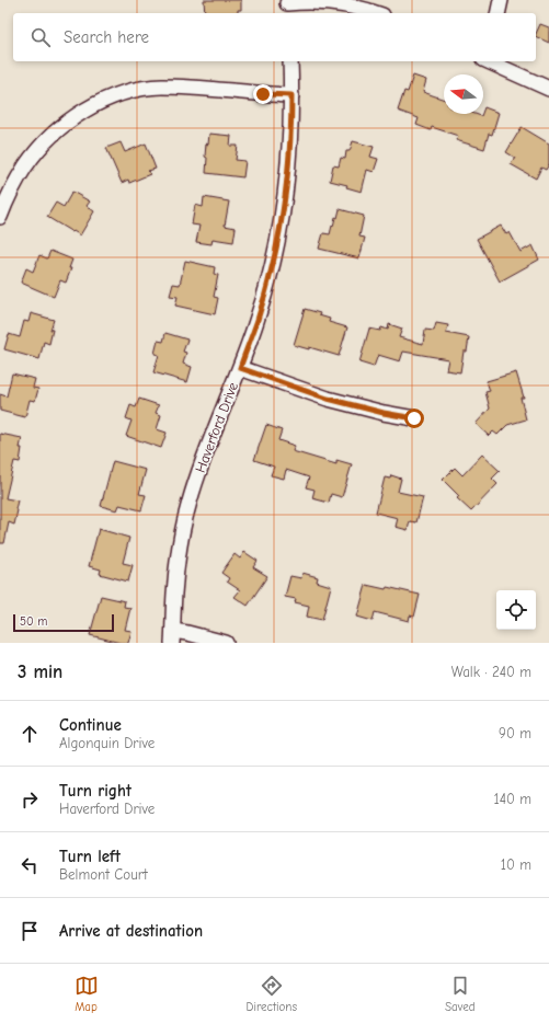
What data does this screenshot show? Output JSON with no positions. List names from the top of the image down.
{
  "streets": {
    "street": ["Haverford Drive"]
  },
  "scale_bar": "50 m",
  "north": "left",
  "page": {
    "search": "Search here",
    "scale": "50 m",
    "heading": ["3 min", "Walk · 240 m"],
    "list": [
      ["Continue", "Algonquin Drive", "90 m"],
      ["Turn right", "Haverford Drive", "140 m"],
      ["Turn left", "Belmont Court", "10 m"],
      "Arrive at destination"
    ],
    "nav": ["Map", "Directions", "Saved"]
  }
}
